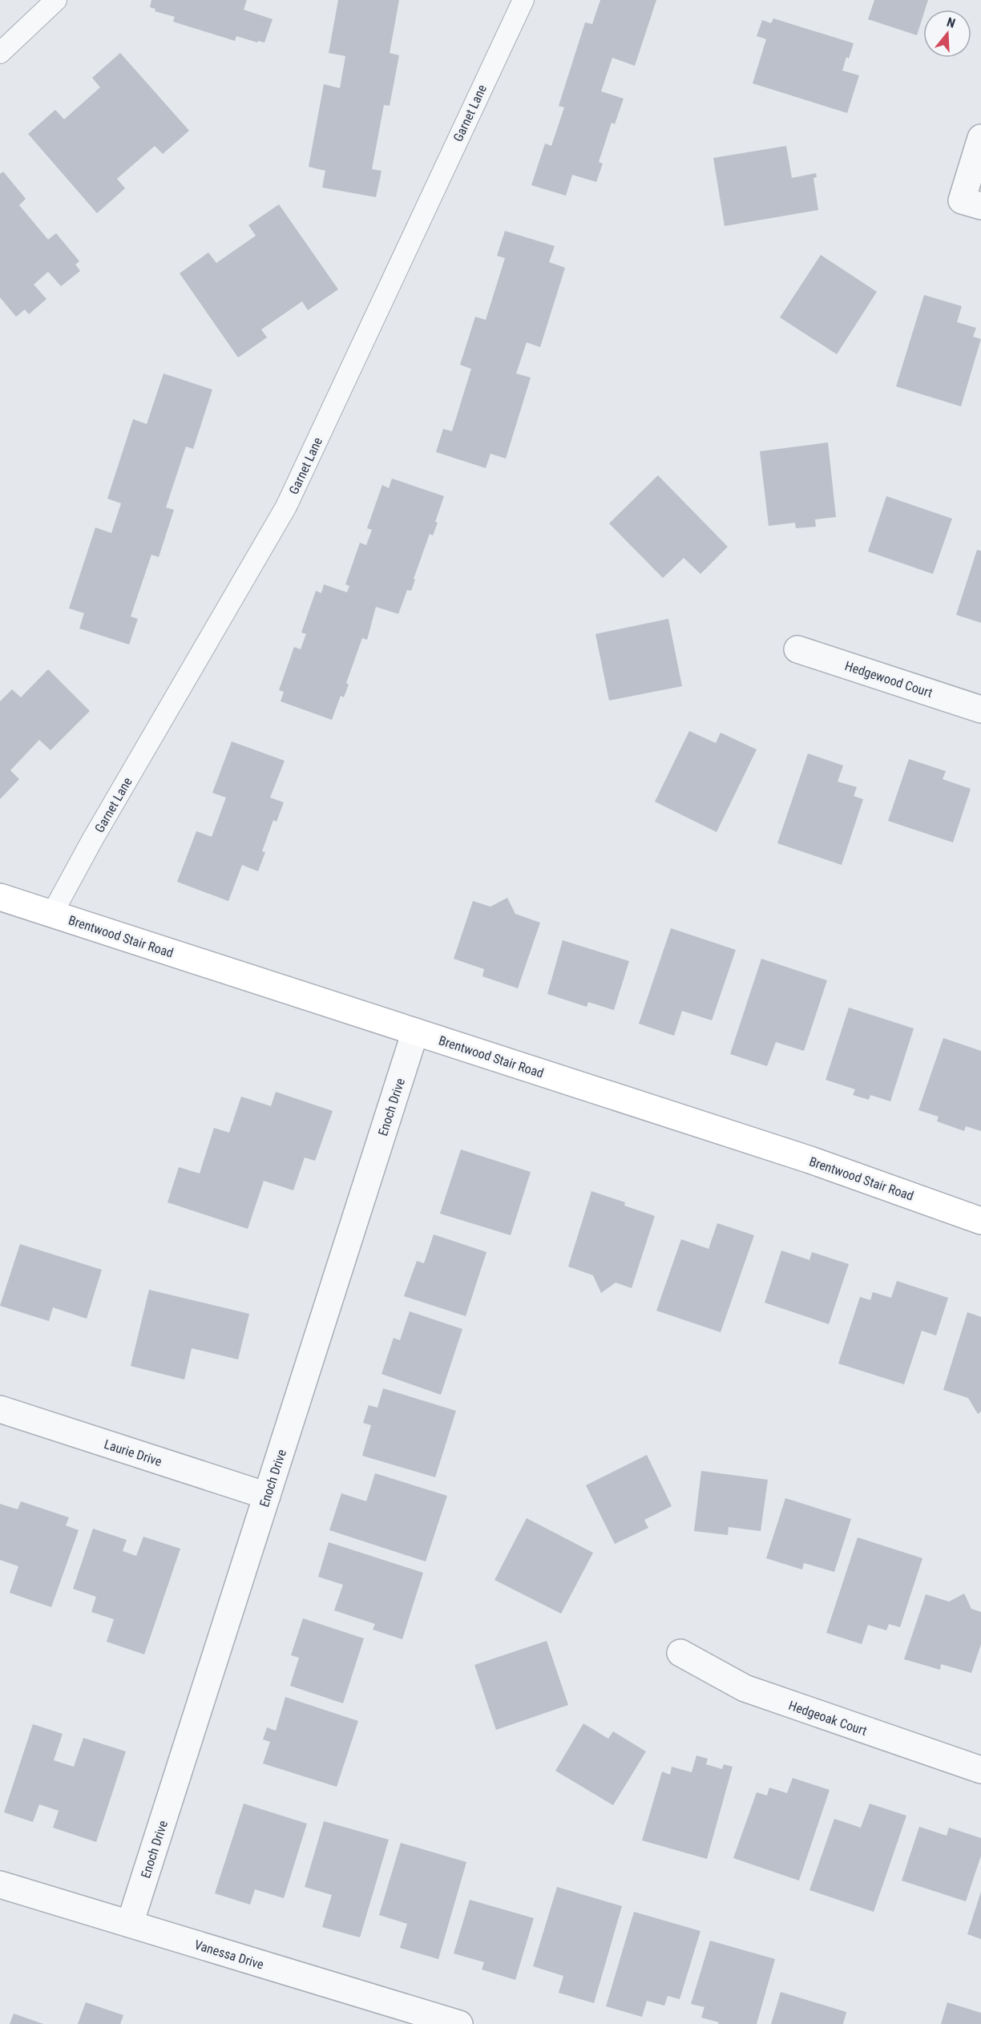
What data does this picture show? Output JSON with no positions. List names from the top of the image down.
{
  "streets": {
    "main road": ["Brentwood Stair Road"],
    "street": [
      "Hedgewood Court",
      "Enoch Drive",
      "Laurie Drive",
      "Hedgeoak Court",
      "Vanessa Drive"
    ],
    "lane": ["Garnet Lane"]
  },
  "crossings": [
    ["Garnet Lane", "Brentwood Stair Road"],
    ["Brentwood Stair Road", "Enoch Drive"],
    ["Enoch Drive", "Laurie Drive"],
    ["Enoch Drive", "Vanessa Drive"]
  ],
  "north": "top"
}
